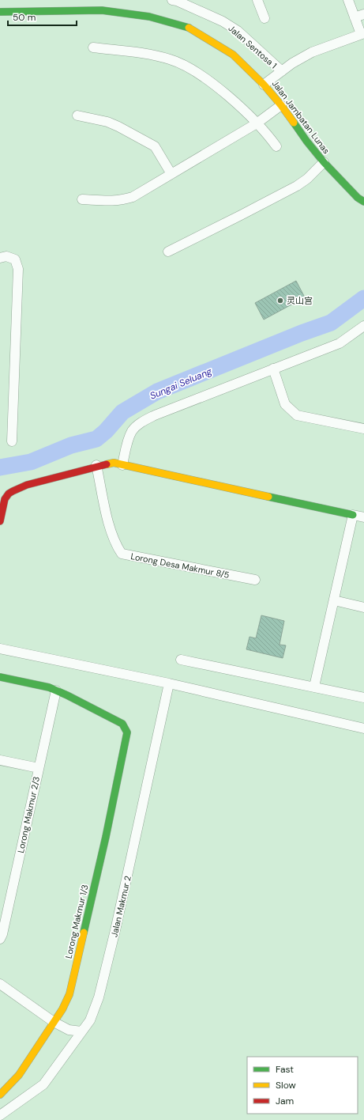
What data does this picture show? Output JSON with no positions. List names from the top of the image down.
{
  "streets": {
    "street": [
      "Jalan Sentosa 1",
      "Jalan Jambatan Lunas",
      "Lorong Desa Makmur 8/5",
      "Lorong Makmur 2/3",
      "Jalan Makmur 2",
      "Lorong Makmur 1/3"
    ]
  },
  "crossings": [
    ["Lorong Makmur 2/3", "Lorong Makmur 1/3"]
  ],
  "water": ["Sungai Seluang"],
  "places": ["灵山宫"],
  "legend": ["Fast", "Slow", "Jam"],
  "scale_bar": "50 m"
}
